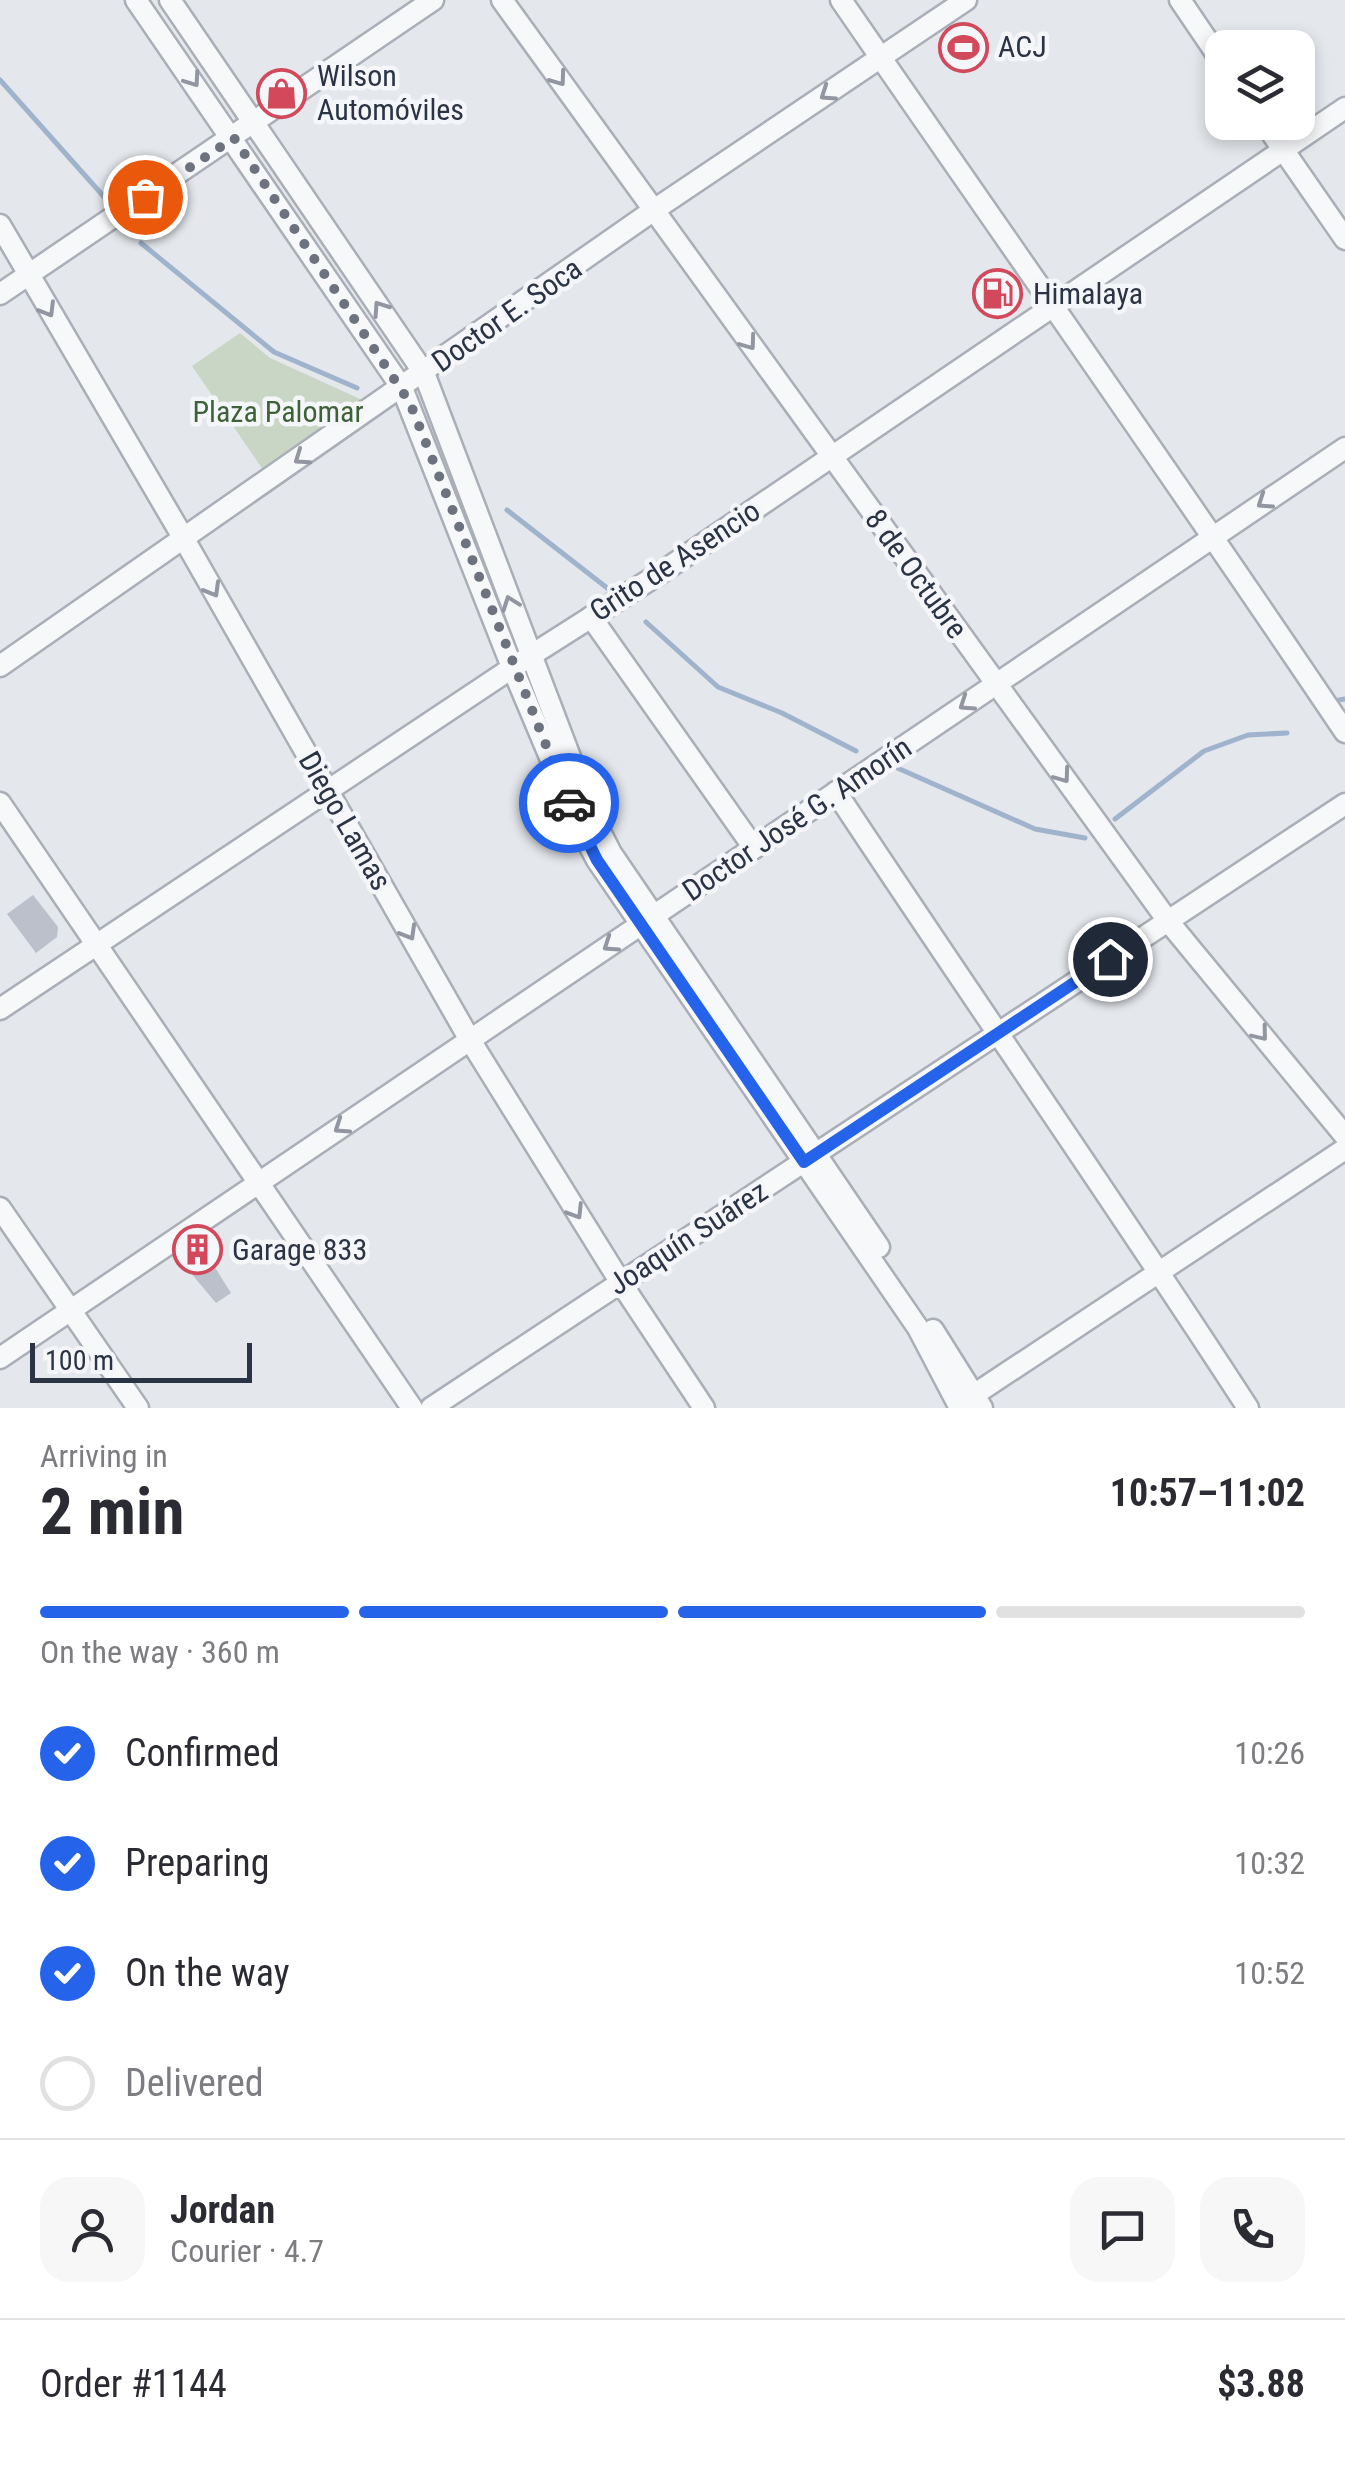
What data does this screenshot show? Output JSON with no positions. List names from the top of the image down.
{
  "streets": {
    "street": [
      "Doctor E. Soca",
      "Grito de Asencio",
      "8 de Octubre",
      "Doctor José G. Amorín",
      "Diego Lamas",
      "Joaquín Suárez"
    ]
  },
  "crossings": [
    ["Doctor E. Soca", "8 de Octubre"],
    ["Doctor E. Soca", "Diego Lamas"],
    ["Grito de Asencio", "8 de Octubre"],
    ["Grito de Asencio", "Diego Lamas"],
    ["8 de Octubre", "Doctor José G. Amorín"],
    ["8 de Octubre", "Joaquín Suárez"],
    ["Doctor José G. Amorín", "Diego Lamas"],
    ["Diego Lamas", "Joaquín Suárez"]
  ],
  "one_way": [
    "Doctor E. Soca",
    "8 de Octubre",
    "Doctor José G. Amorín",
    "Diego Lamas"
  ],
  "parks": ["Plaza Palomar"],
  "places": {
    "sports": ["ACJ"],
    "shop": ["Wilson Automóviles"],
    "fuel station": ["Himalaya"],
    "building": ["Garage 833"]
  },
  "scale_bar": "100 m",
  "page": {
    "scale": "100 m",
    "heading": ["2 min", "Arriving in", "10:57–11:02"],
    "panel": [
      "Jordan",
      "Courier · 4.7",
      "Order #1144",
      "$3.88"
    ],
    "bar": "On the way · 360 m",
    "list": [
      ["Confirmed", "10:26"],
      ["Preparing", "10:32"],
      ["On the way", "10:52"],
      "Delivered"
    ]
  }
}
